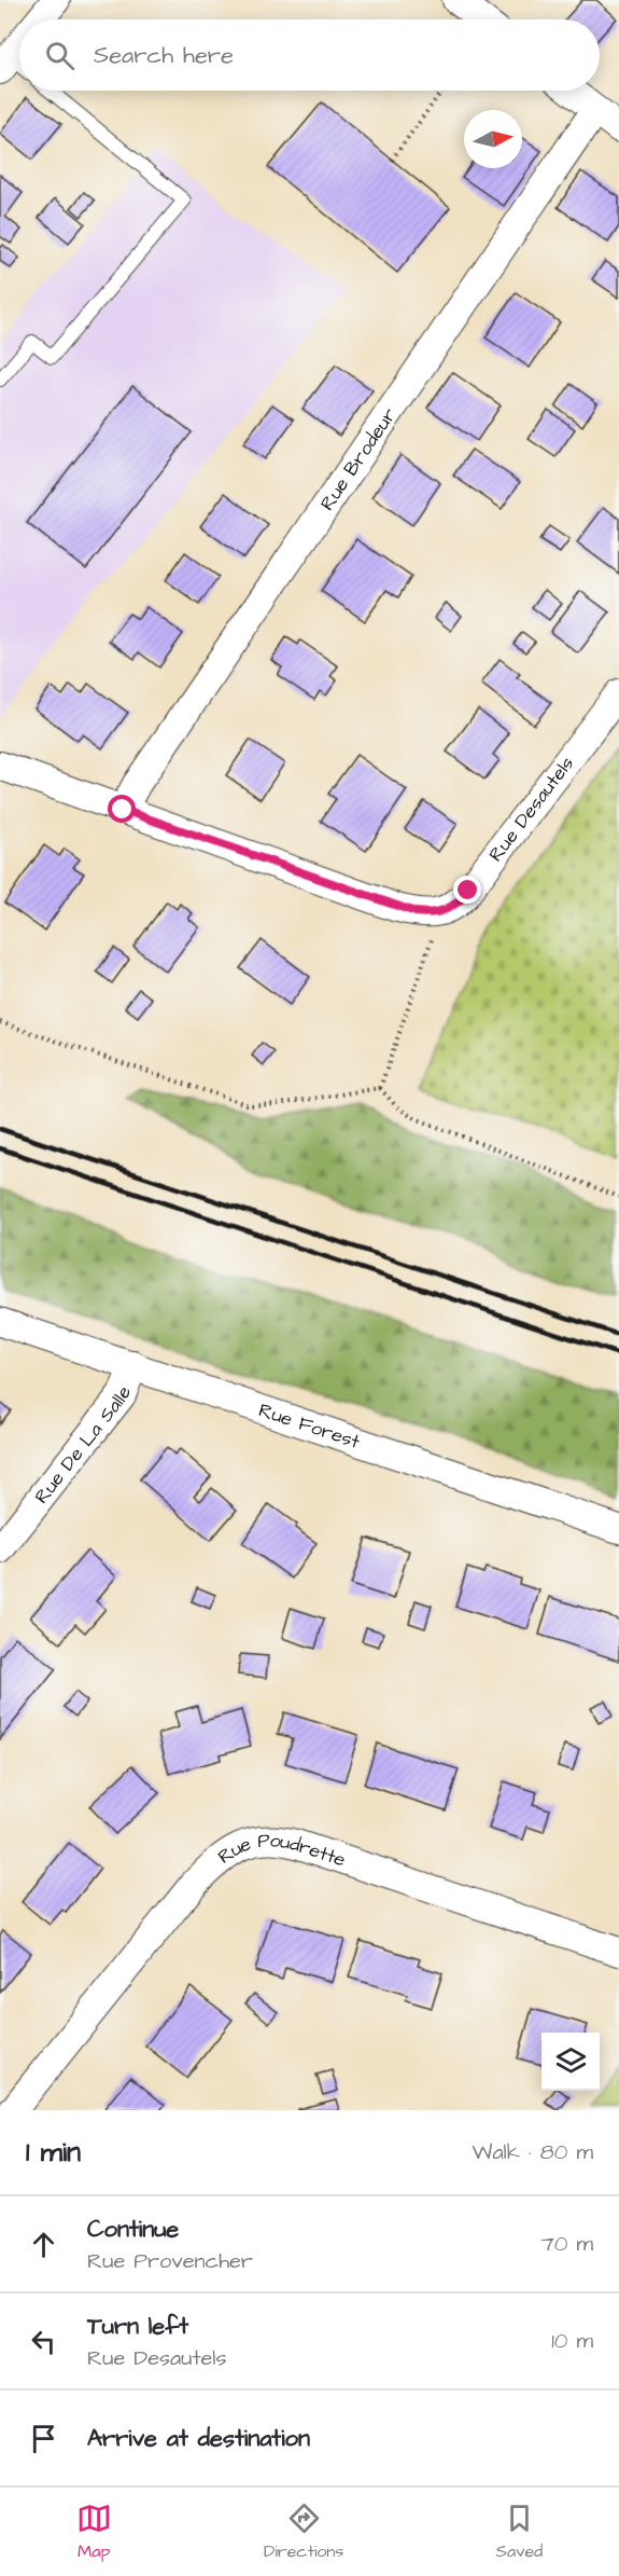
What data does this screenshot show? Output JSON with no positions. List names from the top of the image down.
{
  "streets": {
    "street": [
      "Rue Brodeur",
      "Rue Desautels",
      "Rue Forest",
      "Rue De La Salle",
      "Rue Poudrette"
    ]
  },
  "crossings": [
    ["Rue Forest", "Rue De La Salle"]
  ],
  "north": "right",
  "page": {
    "search": "Search here",
    "heading": ["1 min", "Walk · 80 m"],
    "list": [
      ["Continue", "Rue Provencher", "70 m"],
      ["Turn left", "Rue Desautels", "10 m"],
      "Arrive at destination"
    ],
    "nav": ["Map", "Directions", "Saved"]
  }
}
